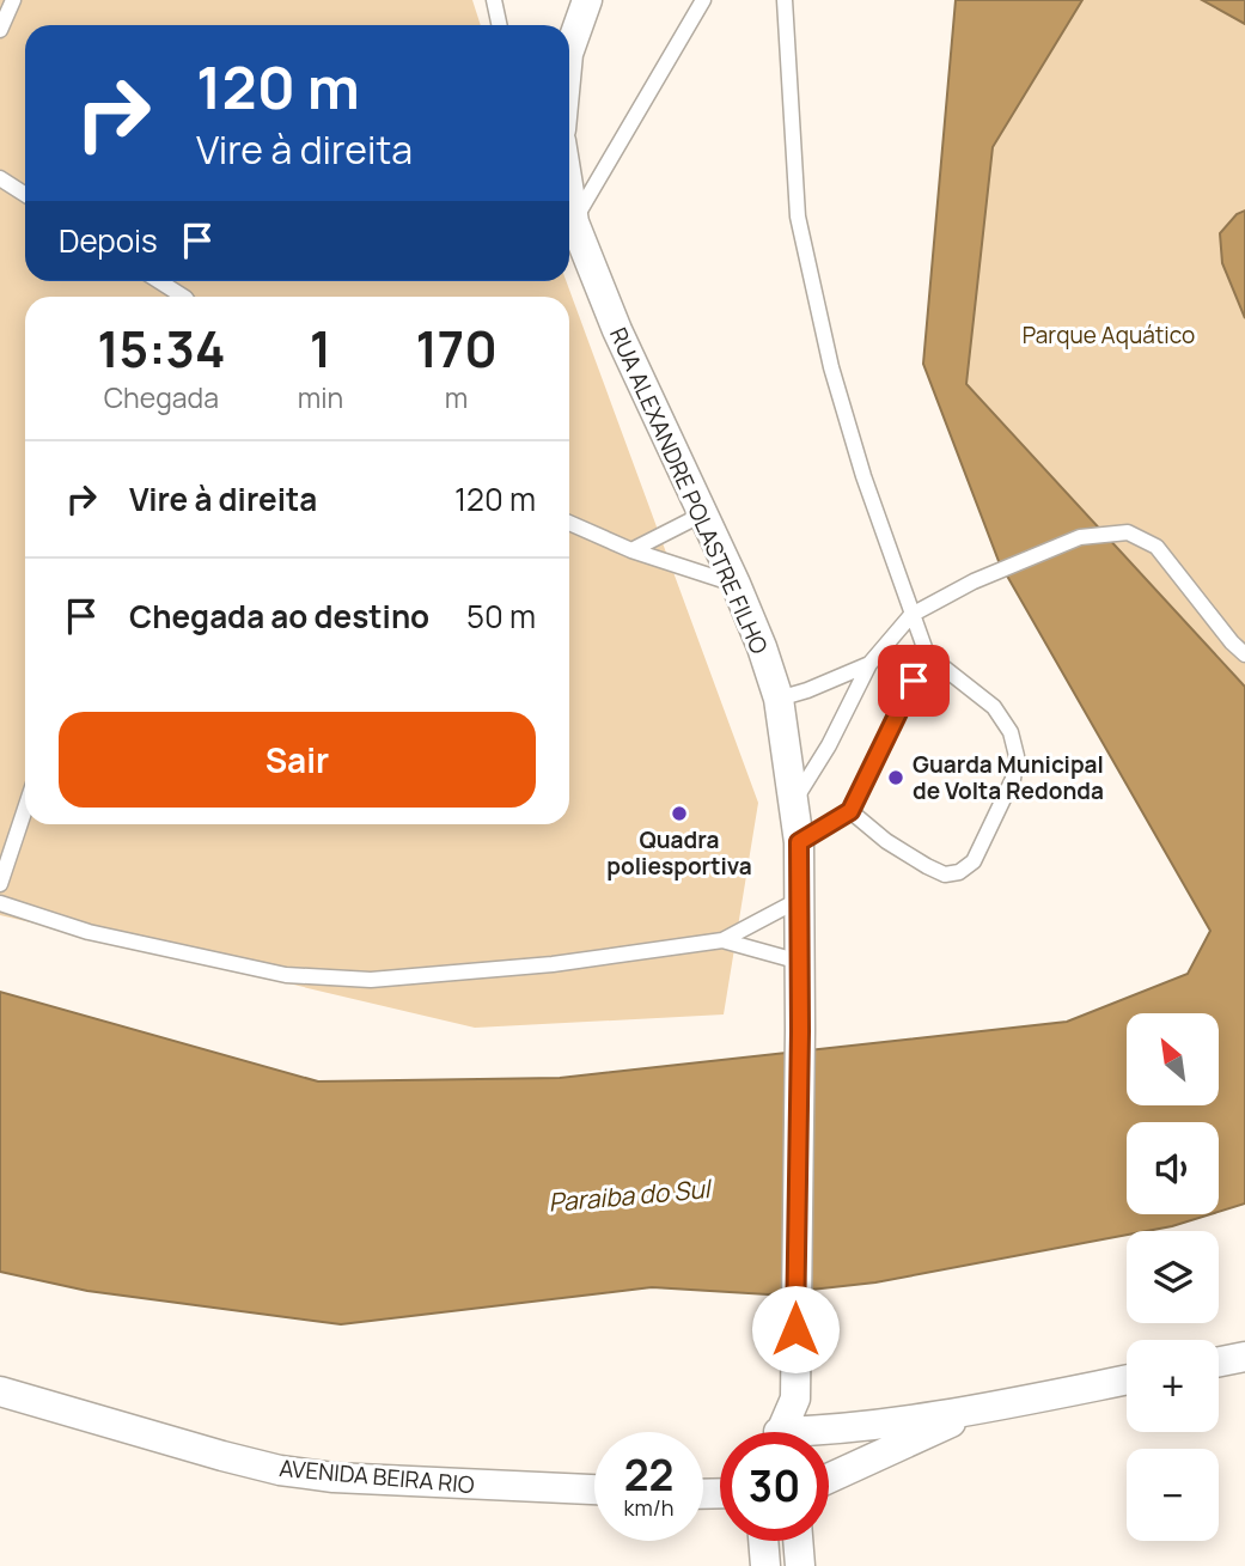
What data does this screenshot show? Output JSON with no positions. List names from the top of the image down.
{
  "streets": {
    "street": ["RUA ALEXANDRE POLASTRE FILHO", "AVENIDA BEIRA RIO"]
  },
  "water": ["Paraiba do Sul"],
  "parks": ["Parque Aquático"],
  "places": ["Guarda Municipal de Volta Redonda", "Quadra poliesportiva"],
  "north": "top left",
  "page": {
    "turn": ["120 m", "Vire à direita"],
    "then": "Depois",
    "eta": [
      "15:34",
      "Chegada",
      "1",
      "min",
      "170",
      "m"
    ],
    "list": [
      {
        "name": "Vire à direita",
        "value": "120 m"
      },
      {
        "name": "Chegada ao destino",
        "value": "50 m"
      }
    ],
    "buttons": "Sair",
    "map_buttons": ["+", "−"],
    "speed": "22 km/h",
    "limit": "30"
  }
}
